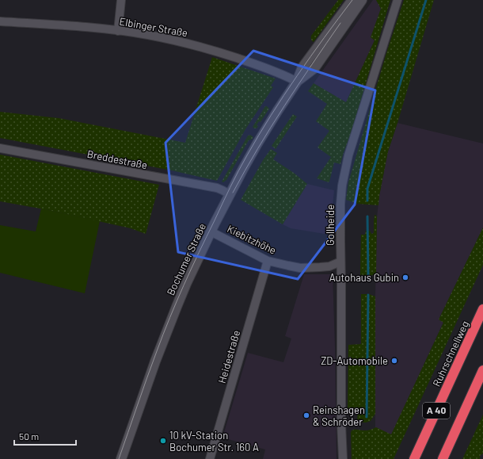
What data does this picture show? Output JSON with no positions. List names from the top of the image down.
{
  "streets": {
    "highway": ["Ruhrschnellweg", "A 40"],
    "main road": ["Bochumer Straße"],
    "street": [
      "Elbinger Straße",
      "Breddestraße",
      "Gollheide",
      "Kiebitzhöhe",
      "Heidestraße"
    ]
  },
  "crossings": [
    ["Elbinger Straße", "Bochumer Straße"],
    ["Breddestraße", "Bochumer Straße"],
    ["Gollheide", "Kiebitzhöhe"],
    ["Kiebitzhöhe", "Bochumer Straße"],
    ["Kiebitzhöhe", "Heidestraße"]
  ],
  "places": [
    "Autohaus Gubin",
    "ZD-Automobile",
    "Reinshagen & Schröder",
    "10 kV-Station Bochumer Str. 160 A"
  ],
  "scale_bar": "50 m"
}
